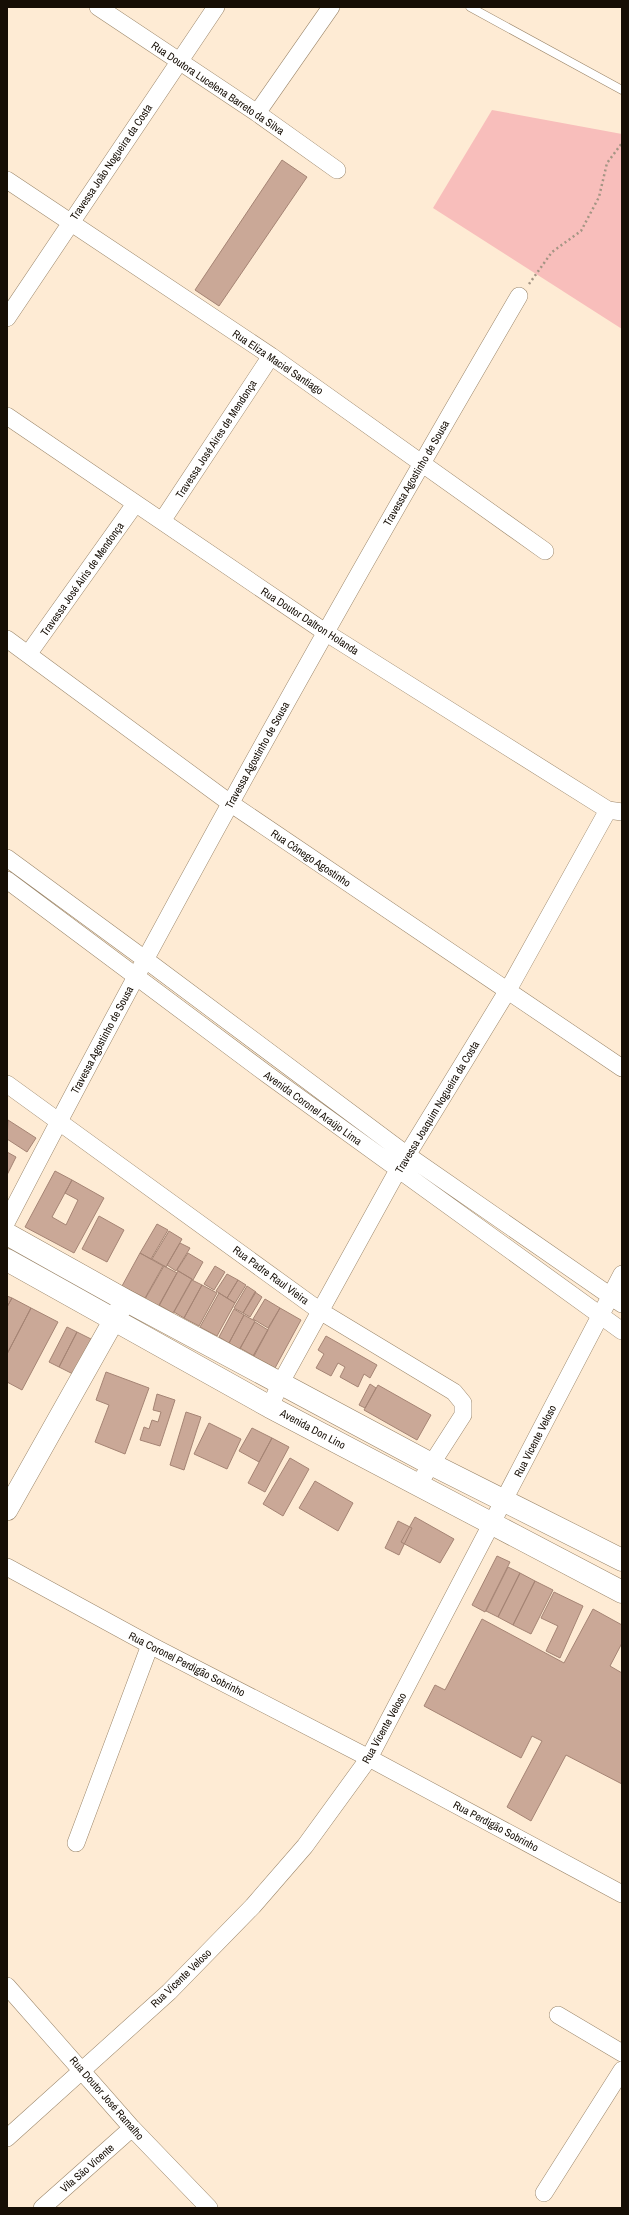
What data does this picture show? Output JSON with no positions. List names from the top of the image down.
{
  "streets": {
    "main road": ["Avenida Don Lino"],
    "street": [
      "Rua Doutora Lucelena Barreto da Silva",
      "Travessa João Nogueira da Costa",
      "Rua Eliza Maciel Santiago",
      "Travessa José Aires de Mendonça",
      "Travessa Agostinho de Sousa",
      "Travessa José Airis de Mendonça",
      "Rua Doutor Daltron Holanda",
      "Rua Cônego Agostinho",
      "Travessa Joaquim Nogueira da Costa",
      "Avenida Coronel Araújo Lima",
      "Rua Padre Raul Vieira",
      "Rua Vicente Veloso",
      "Rua Coronel Perdigão Sobrinho",
      "Rua Perdigão Sobrinho",
      "Rua Doutor José Ramalho",
      "Vila São Vicente"
    ]
  },
  "crossings": [
    ["Rua Doutora Lucelena Barreto da Silva", "Travessa João Nogueira da Costa"],
    ["Travessa João Nogueira da Costa", "Rua Eliza Maciel Santiago"],
    ["Rua Eliza Maciel Santiago", "Travessa José Aires de Mendonça"],
    ["Rua Eliza Maciel Santiago", "Travessa Agostinho de Sousa"],
    ["Travessa José Aires de Mendonça", "Rua Doutor Daltron Holanda"],
    ["Travessa Agostinho de Sousa", "Rua Doutor Daltron Holanda"],
    ["Travessa Agostinho de Sousa", "Rua Cônego Agostinho"],
    ["Travessa Agostinho de Sousa", "Avenida Coronel Araújo Lima"],
    ["Travessa Agostinho de Sousa", "Rua Padre Raul Vieira"],
    ["Travessa José Airis de Mendonça", "Rua Doutor Daltron Holanda"],
    ["Travessa José Airis de Mendonça", "Rua Cônego Agostinho"],
    ["Rua Doutor Daltron Holanda", "Travessa Joaquim Nogueira da Costa"],
    ["Rua Cônego Agostinho", "Travessa Joaquim Nogueira da Costa"],
    ["Travessa Joaquim Nogueira da Costa", "Avenida Coronel Araújo Lima"],
    ["Travessa Joaquim Nogueira da Costa", "Rua Padre Raul Vieira"],
    ["Travessa Joaquim Nogueira da Costa", "Avenida Don Lino"],
    ["Avenida Coronel Araújo Lima", "Rua Vicente Veloso"],
    ["Rua Padre Raul Vieira", "Avenida Don Lino"],
    ["Avenida Don Lino", "Rua Vicente Veloso"],
    ["Rua Vicente Veloso", "Rua Coronel Perdigão Sobrinho"],
    ["Rua Vicente Veloso", "Rua Perdigão Sobrinho"],
    ["Rua Vicente Veloso", "Rua Doutor José Ramalho"],
    ["Rua Coronel Perdigão Sobrinho", "Rua Perdigão Sobrinho"],
    ["Rua Doutor José Ramalho", "Vila São Vicente"]
  ]
}
